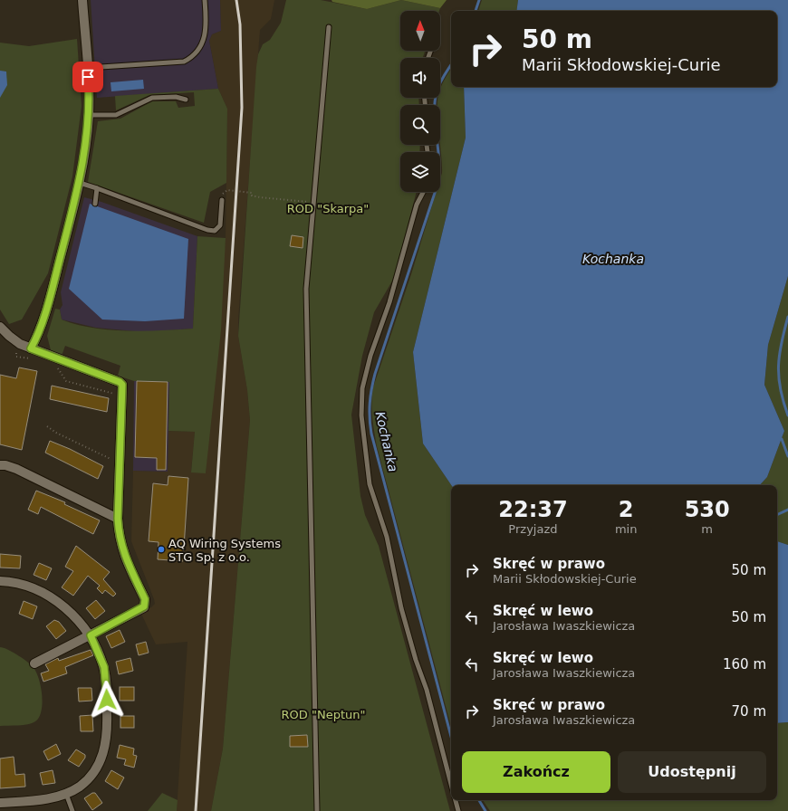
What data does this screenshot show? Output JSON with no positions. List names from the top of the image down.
{
  "water": ["Kochanka"],
  "parks": ["ROD \"Skarpa\"", "ROD \"Neptun\""],
  "places": ["AQ Wiring Systems STG Sp. z o.o."],
  "north": "top",
  "page": {
    "turn": ["50 m", "Marii Skłodowskiej-Curie"],
    "eta": [
      "22:37",
      "Przyjazd",
      "2",
      "min",
      "530",
      "m"
    ],
    "list": [
      {
        "name": "Skręć w prawo",
        "note": "Marii Skłodowskiej-Curie",
        "value": "50 m"
      },
      {
        "name": "Skręć w lewo",
        "note": "Jarosława Iwaszkiewicza",
        "value": "50 m"
      },
      {
        "name": "Skręć w lewo",
        "note": "Jarosława Iwaszkiewicza",
        "value": "160 m"
      },
      {
        "name": "Skręć w prawo",
        "note": "Jarosława Iwaszkiewicza",
        "value": "70 m"
      }
    ],
    "buttons": ["Zakończ", "Udostępnij"]
  }
}
